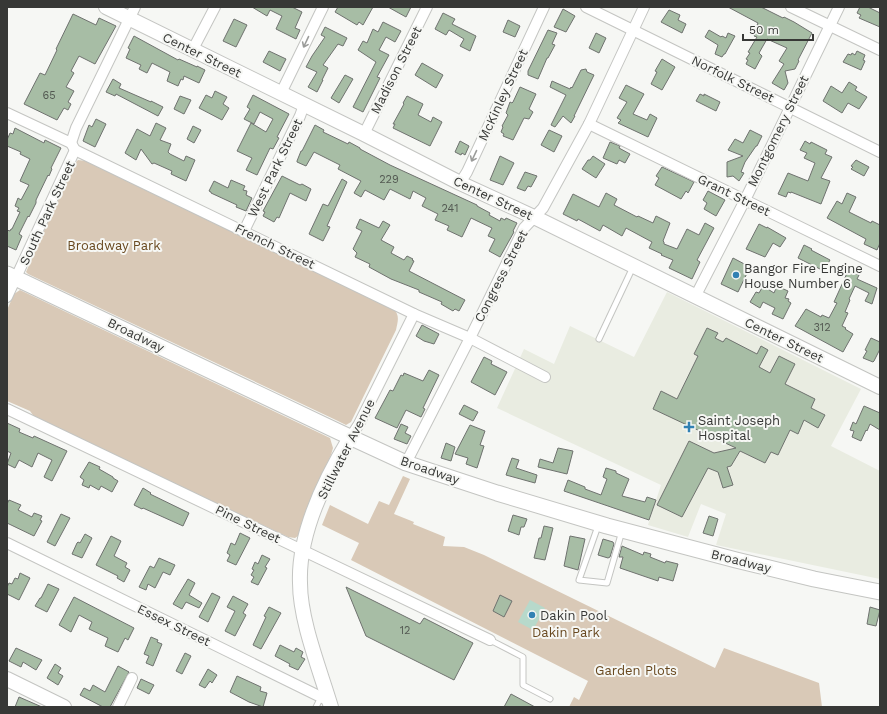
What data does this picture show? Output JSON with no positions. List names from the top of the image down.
{
  "streets": {
    "main road": ["Broadway"],
    "street": [
      "Center Street",
      "Madison Street",
      "Norfolk Street",
      "McKinley Street",
      "Montgomery Street",
      "West Park Street",
      "Grant Street",
      "South Park Street",
      "French Street",
      "Congress Street",
      "Stillwater Avenue",
      "Pine Street",
      "Essex Street"
    ]
  },
  "crossings": [
    ["Center Street", "Madison Street"],
    ["Center Street", "McKinley Street"],
    ["Center Street", "Montgomery Street"],
    ["Center Street", "West Park Street"],
    ["Center Street", "South Park Street"],
    ["Center Street", "Congress Street"],
    ["Norfolk Street", "Montgomery Street"],
    ["Norfolk Street", "Congress Street"],
    ["Montgomery Street", "Grant Street"],
    ["West Park Street", "French Street"],
    ["Grant Street", "Congress Street"],
    ["South Park Street", "French Street"],
    ["South Park Street", "Broadway"],
    ["French Street", "Congress Street"],
    ["French Street", "Stillwater Avenue"],
    ["Congress Street", "Broadway"],
    ["Broadway", "Stillwater Avenue"],
    ["Stillwater Avenue", "Pine Street"],
    ["Stillwater Avenue", "Essex Street"]
  ],
  "one_way": ["McKinley Street"],
  "parks": ["Broadway Park", "Dakin Park", "Garden Plots"],
  "places": {
    "other": ["Bangor Fire Engine House Number 6", "Dakin Pool"],
    "health": ["Saint Joseph Hospital"]
  },
  "house_numbers": [
    "65",
    "229",
    "241",
    "312",
    "12"
  ],
  "scale_bar": "50 m"
}
